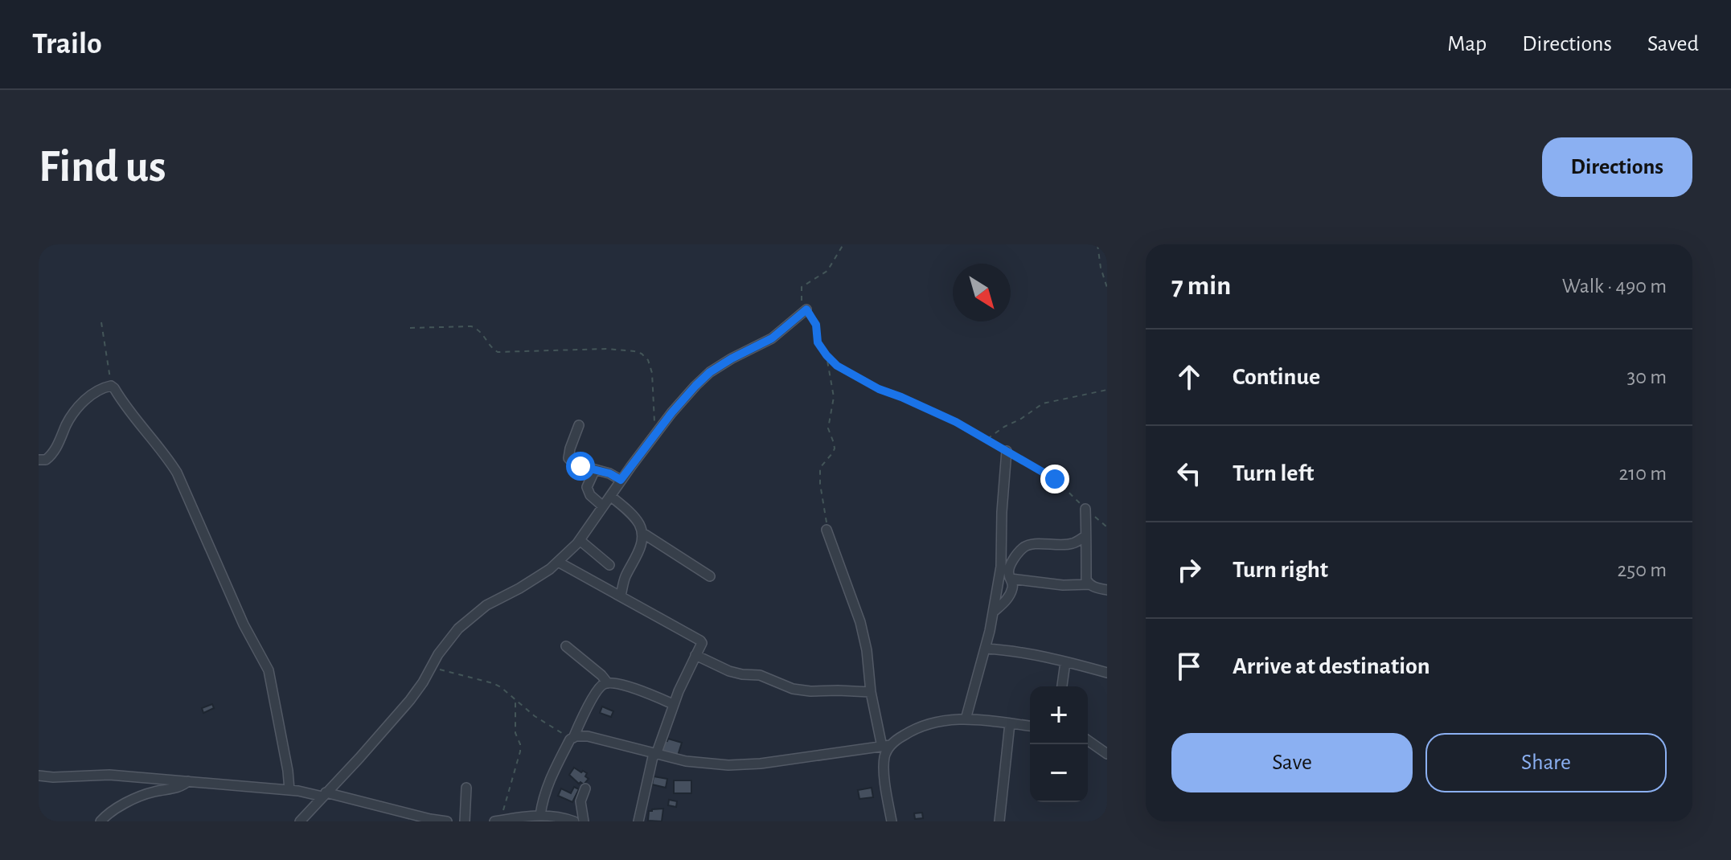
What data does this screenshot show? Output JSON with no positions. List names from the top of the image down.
{
  "north": "bottom right",
  "page": {
    "header": "Trailo",
    "nav": ["Map", "Directions", "Saved"],
    "buttons": [
      "Directions",
      ["Save", "Share"]
    ],
    "title": "Find us",
    "heading": ["7 min", "Walk · 490 m"],
    "list": [
      ["Continue", "30 m"],
      ["Turn left", "210 m"],
      ["Turn right", "250 m"],
      "Arrive at destination"
    ],
    "map_buttons": ["+", "−"]
  }
}
